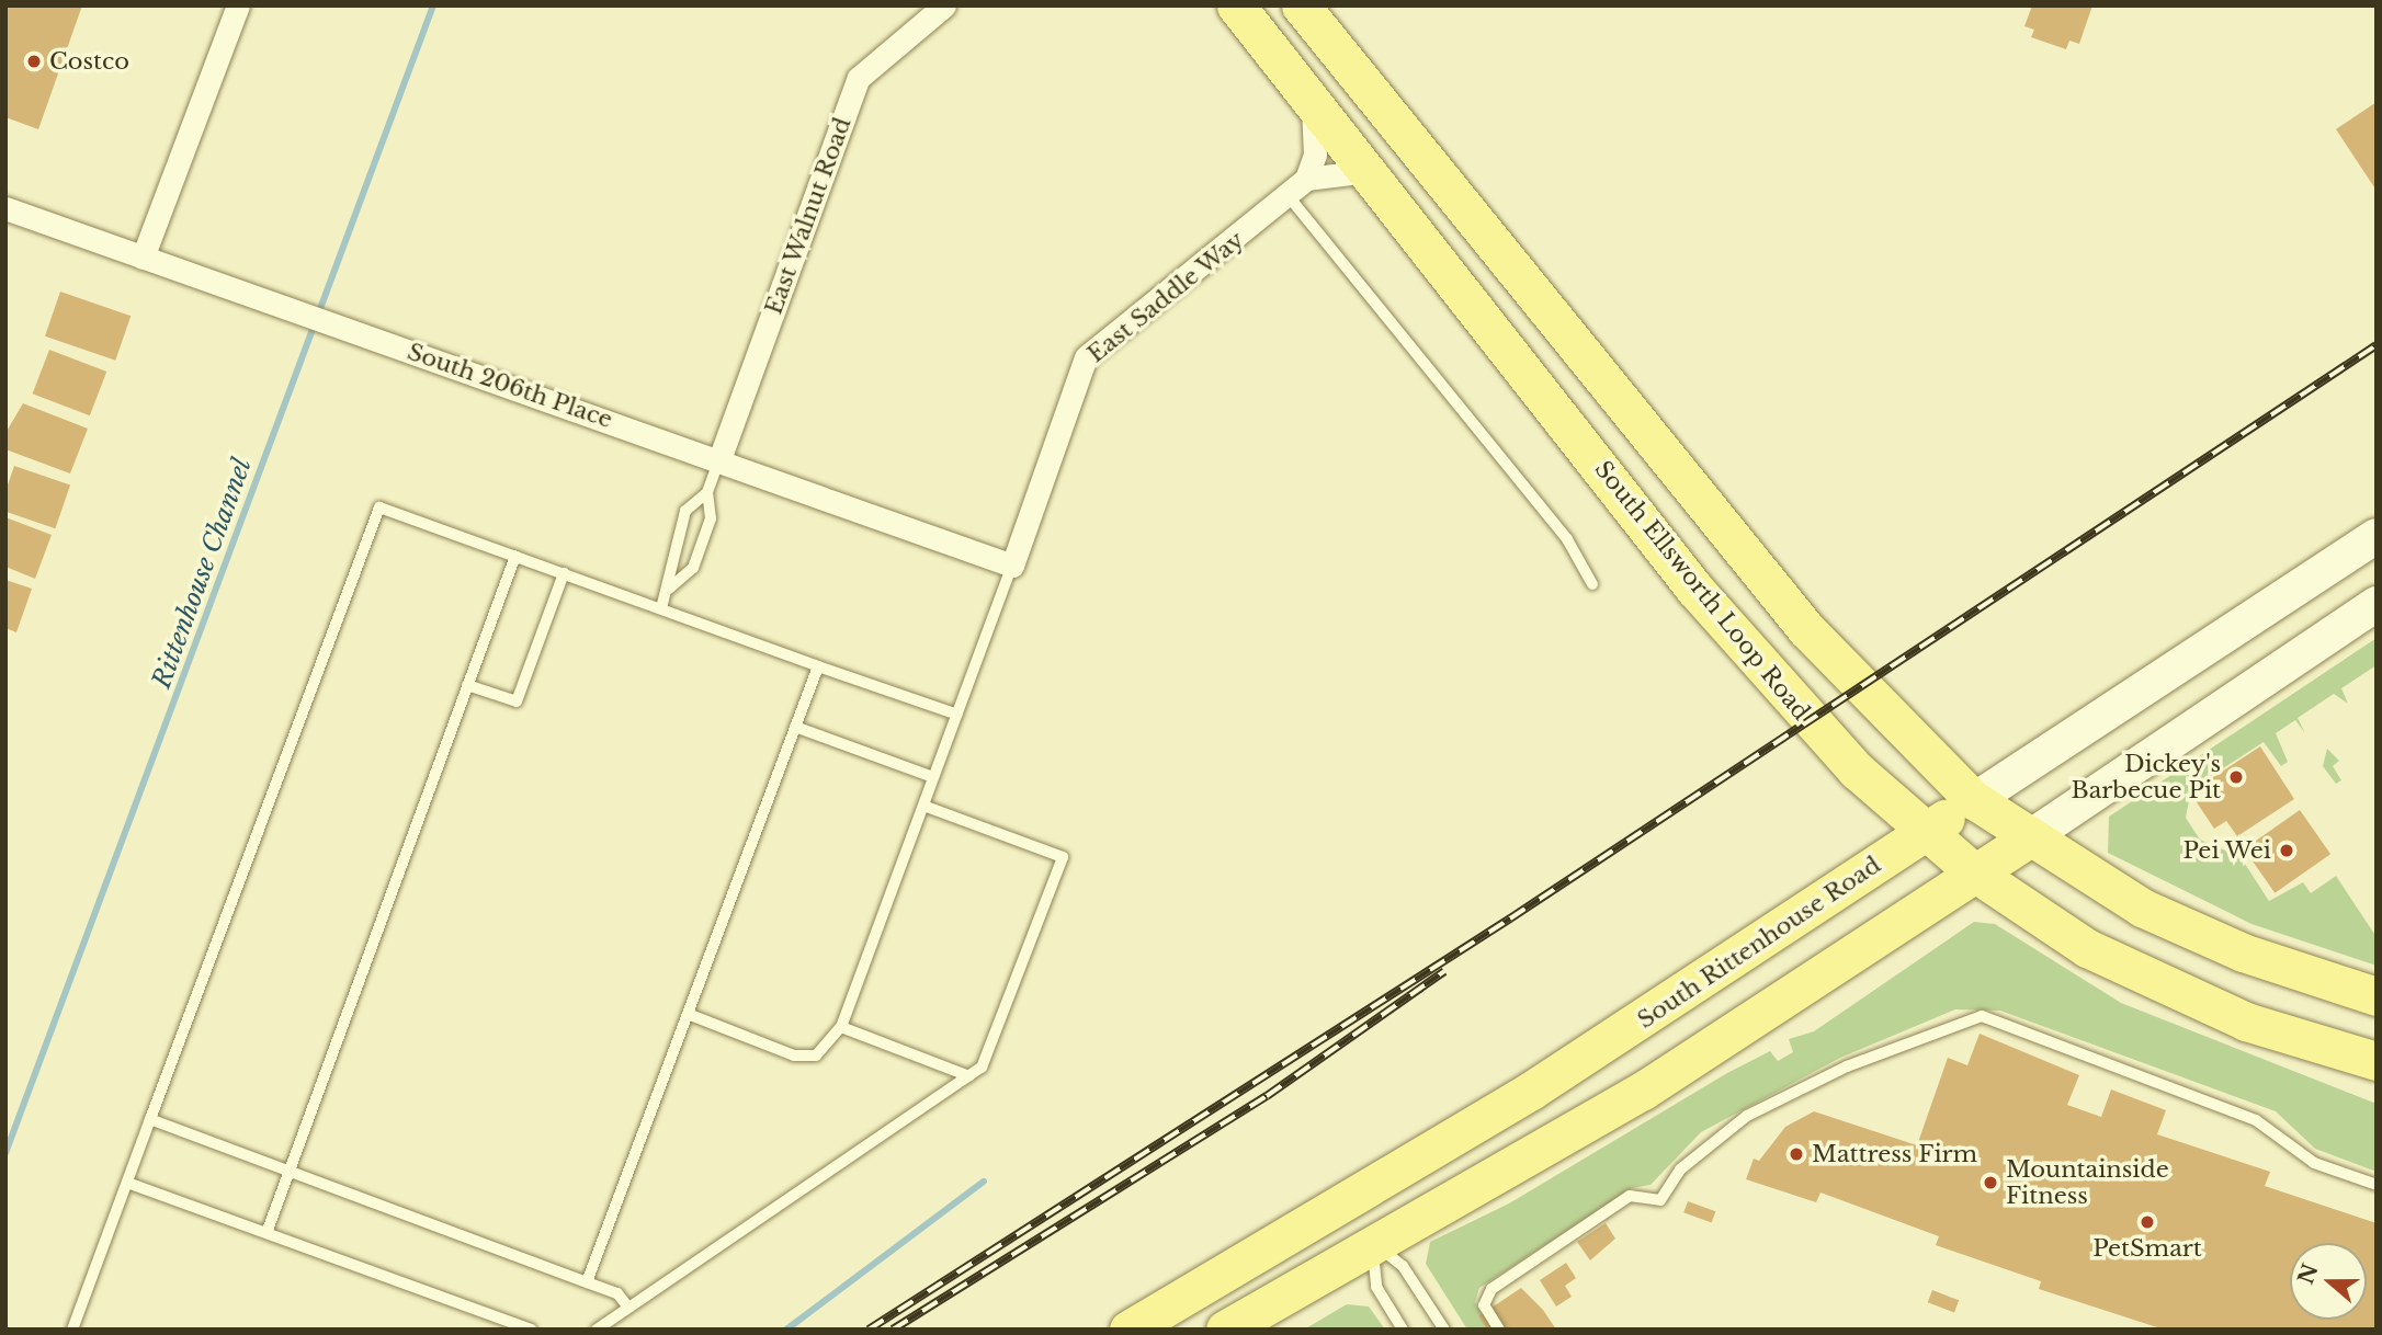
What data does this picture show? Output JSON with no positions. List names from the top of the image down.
{
  "streets": {
    "main road": ["South Ellsworth Loop Road", "South Rittenhouse Road"],
    "street": ["East Walnut Road", "East Saddle Way", "South 206th Place"]
  },
  "crossings": [
    ["East Walnut Road", "South 206th Place"],
    ["East Saddle Way", "South 206th Place"],
    ["South Ellsworth Loop Road", "South Rittenhouse Road"]
  ],
  "water": ["Rittenhouse Channel"],
  "places": [
    "Costco",
    "Dickey's Barbecue Pit",
    "Pei Wei",
    "Mattress Firm",
    "Mountainside Fitness",
    "PetSmart"
  ],
  "north": "left"
}
